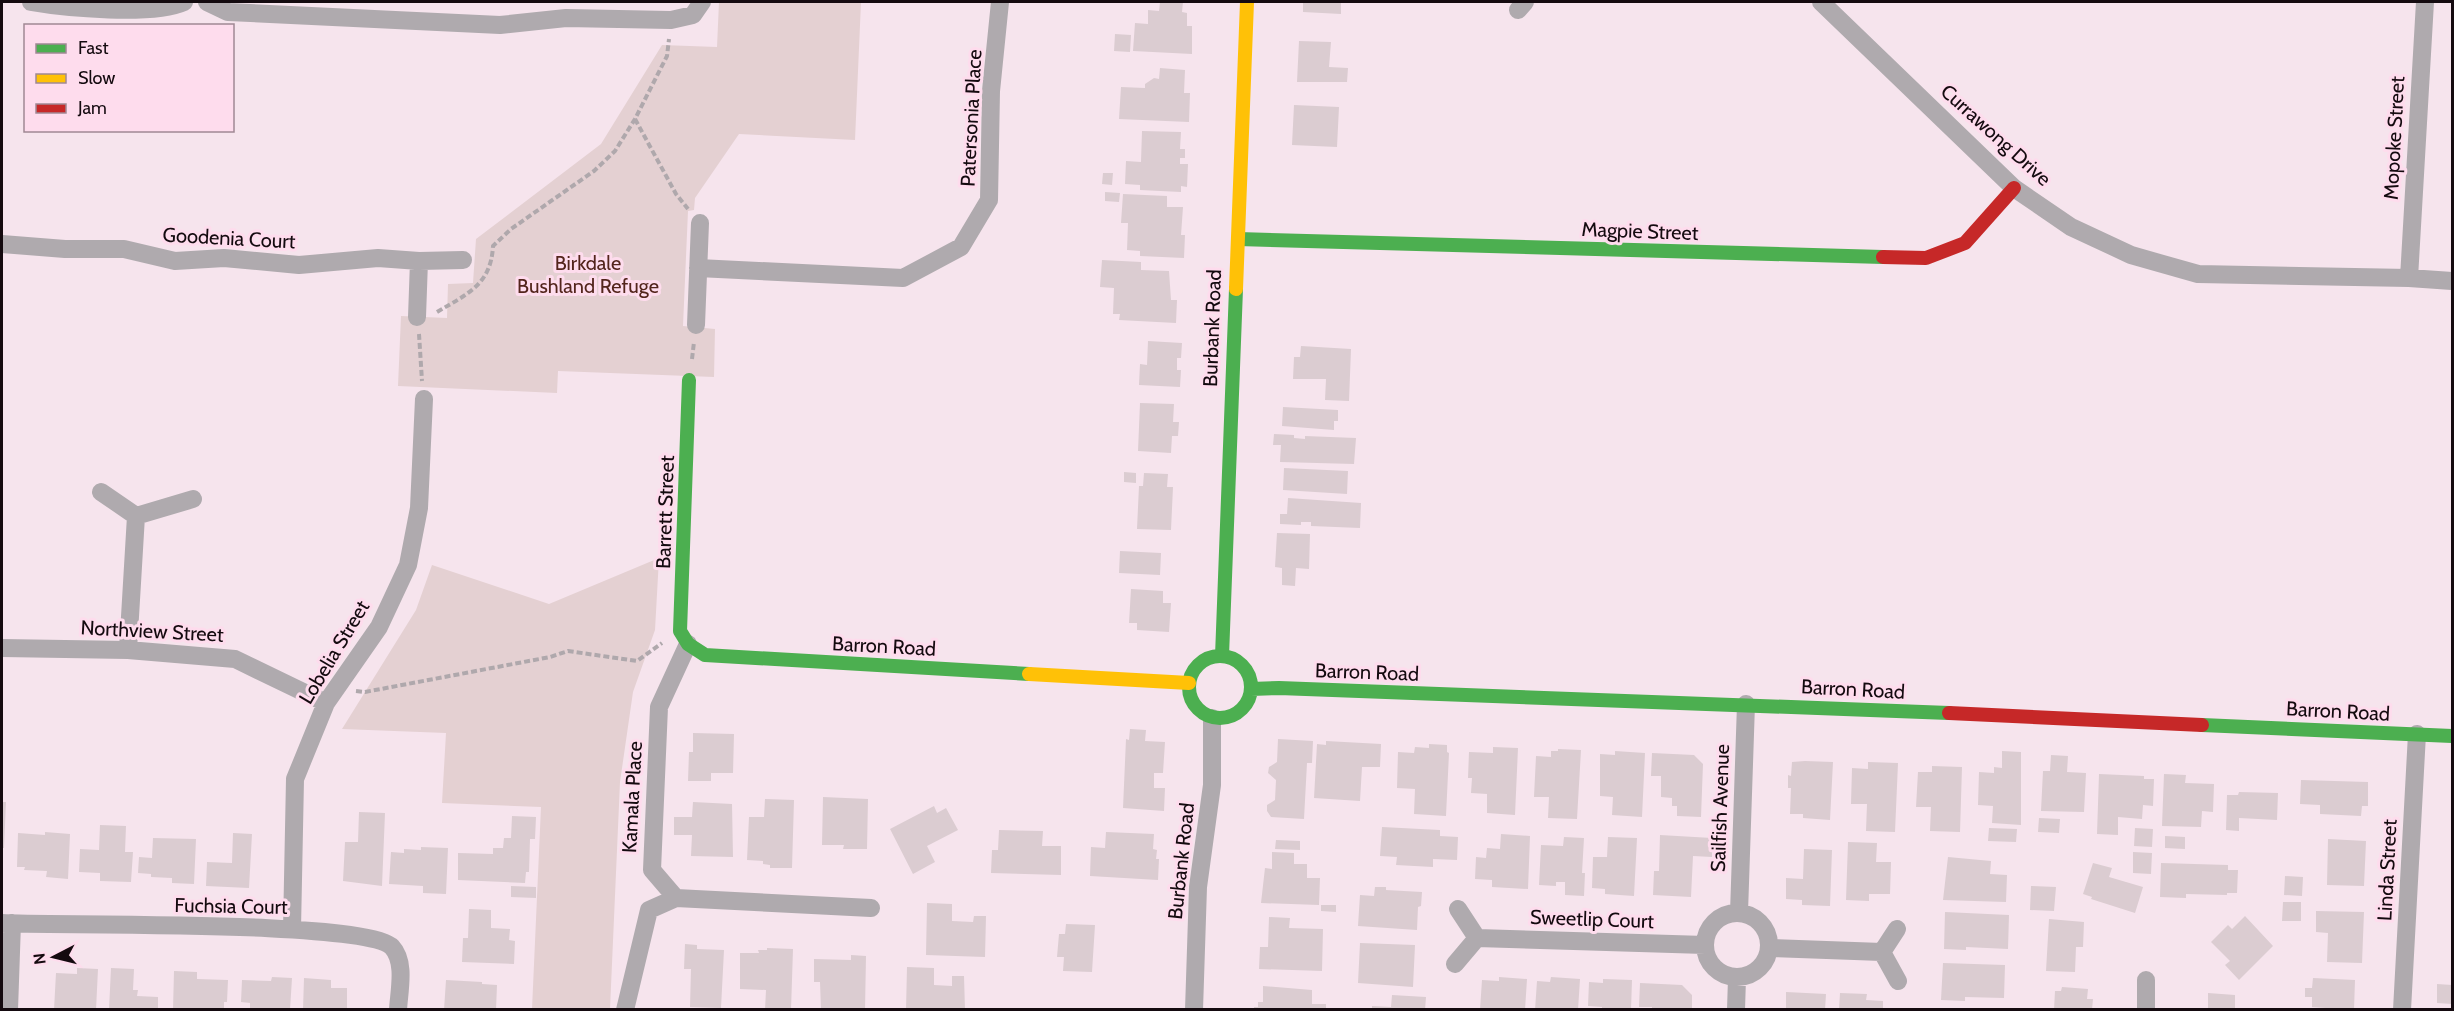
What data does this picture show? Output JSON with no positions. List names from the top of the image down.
{
  "streets": {
    "street": [
      "Patersonia Place",
      "Currawong Drive",
      "Mopoke Street",
      "Magpie Street",
      "Goodenia Court",
      "Burbank Road",
      "Barrett Street",
      "Northview Street",
      "Barron Road",
      "Lobelia Street",
      "Kamala Place",
      "Sailfish Avenue",
      "Linda Street",
      "Fuchsia Court",
      "Sweetlip Court"
    ]
  },
  "crossings": [
    ["Currawong Drive", "Mopoke Street"],
    ["Currawong Drive", "Magpie Street"],
    ["Magpie Street", "Burbank Road"],
    ["Burbank Road", "Barron Road"],
    ["Barrett Street", "Barron Road"],
    ["Barrett Street", "Kamala Place"],
    ["Northview Street", "Lobelia Street"],
    ["Barron Road", "Kamala Place"],
    ["Barron Road", "Sailfish Avenue"],
    ["Barron Road", "Linda Street"],
    ["Lobelia Street", "Fuchsia Court"],
    ["Sailfish Avenue", "Sweetlip Court"]
  ],
  "parks": ["Birkdale Bushland Refuge"],
  "legend": ["Fast", "Slow", "Jam"],
  "north": "left"
}
